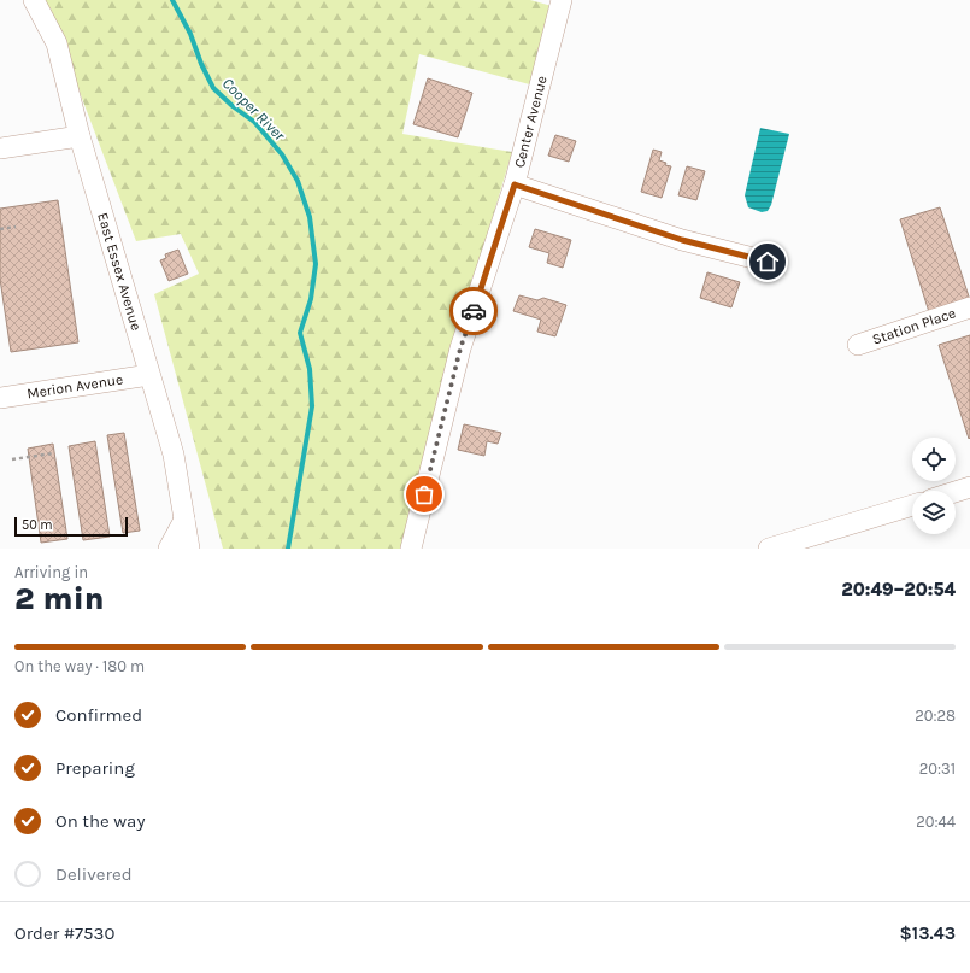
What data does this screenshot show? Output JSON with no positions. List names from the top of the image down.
{
  "streets": {
    "street": [
      "Center Avenue",
      "East Essex Avenue",
      "Station Place",
      "Merion Avenue"
    ]
  },
  "crossings": [
    ["East Essex Avenue", "Merion Avenue"]
  ],
  "water": ["Cooper River"],
  "scale_bar": "50 m",
  "page": {
    "scale": "50 m",
    "heading": ["2 min", "Arriving in", "20:49–20:54"],
    "panel": ["Order #7530", "$13.43"],
    "bar": "On the way · 180 m",
    "list": [
      ["Confirmed", "20:28"],
      ["Preparing", "20:31"],
      ["On the way", "20:44"],
      "Delivered"
    ]
  }
}
